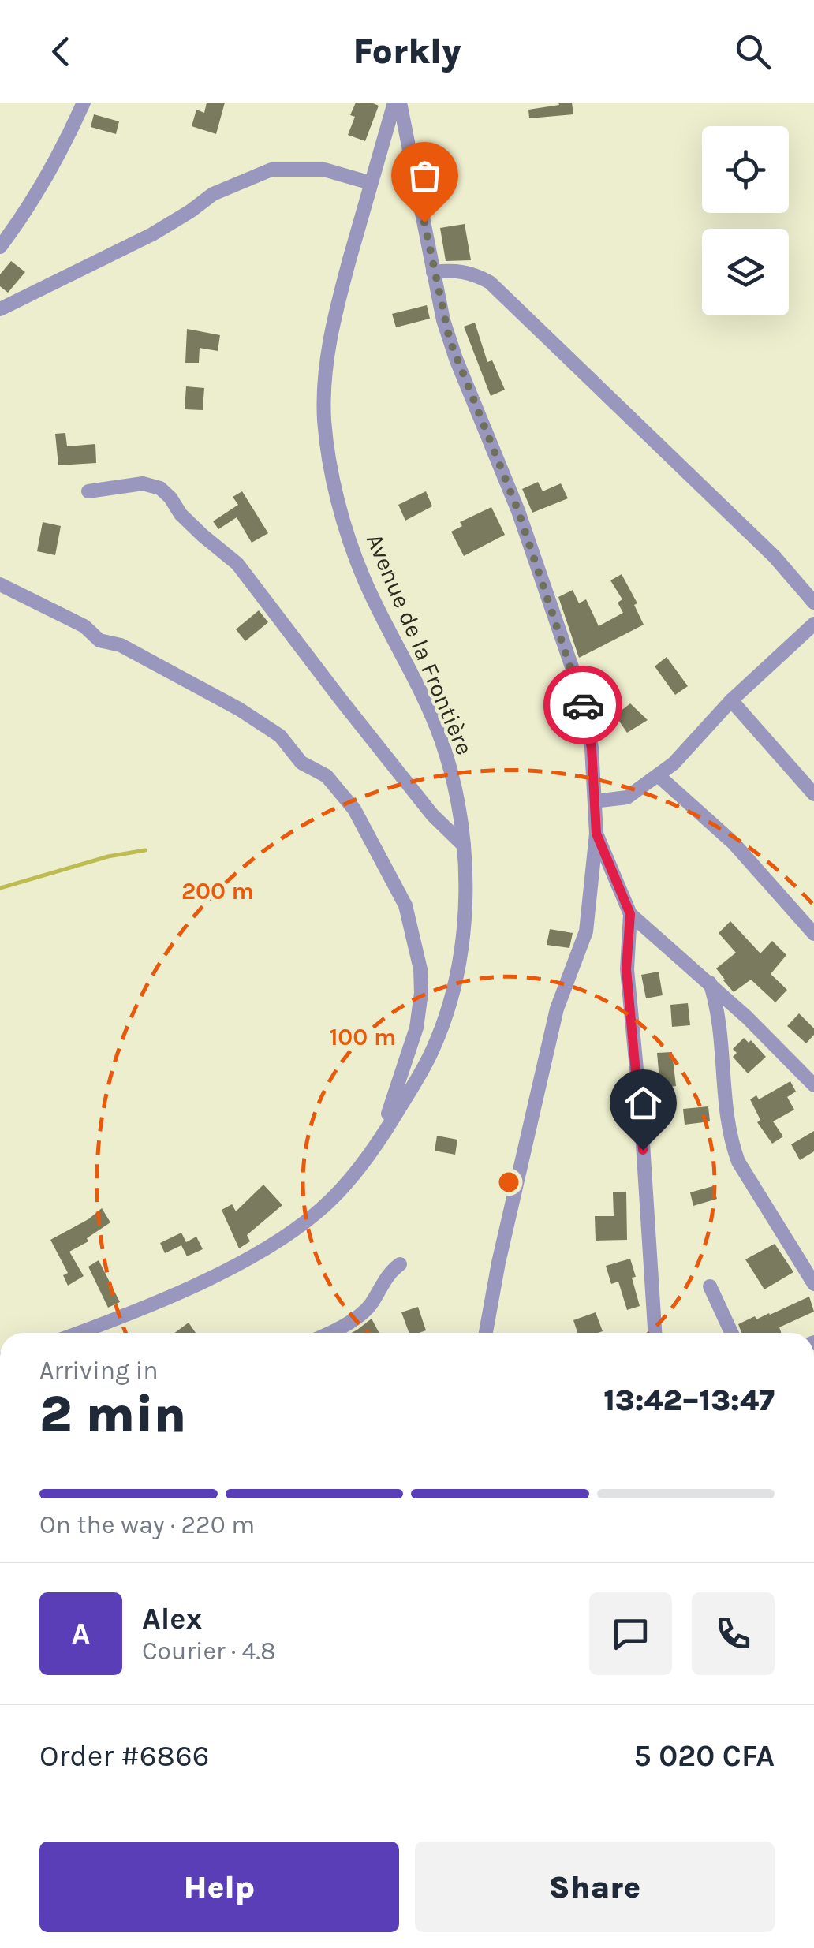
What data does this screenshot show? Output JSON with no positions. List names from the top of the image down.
{
  "streets": {
    "street": ["Avenue de la Frontière"]
  },
  "page": {
    "header": "Forkly",
    "heading": ["2 min", "Arriving in", "13:42–13:47"],
    "panel": [
      "Alex",
      "Courier · 4.8",
      "Order #6866",
      "5 020 CFA"
    ],
    "bar": "On the way · 220 m",
    "round": "A",
    "buttons": ["Help", "Share"]
  },
  "rings": ["200 m", "100 m"]
}
